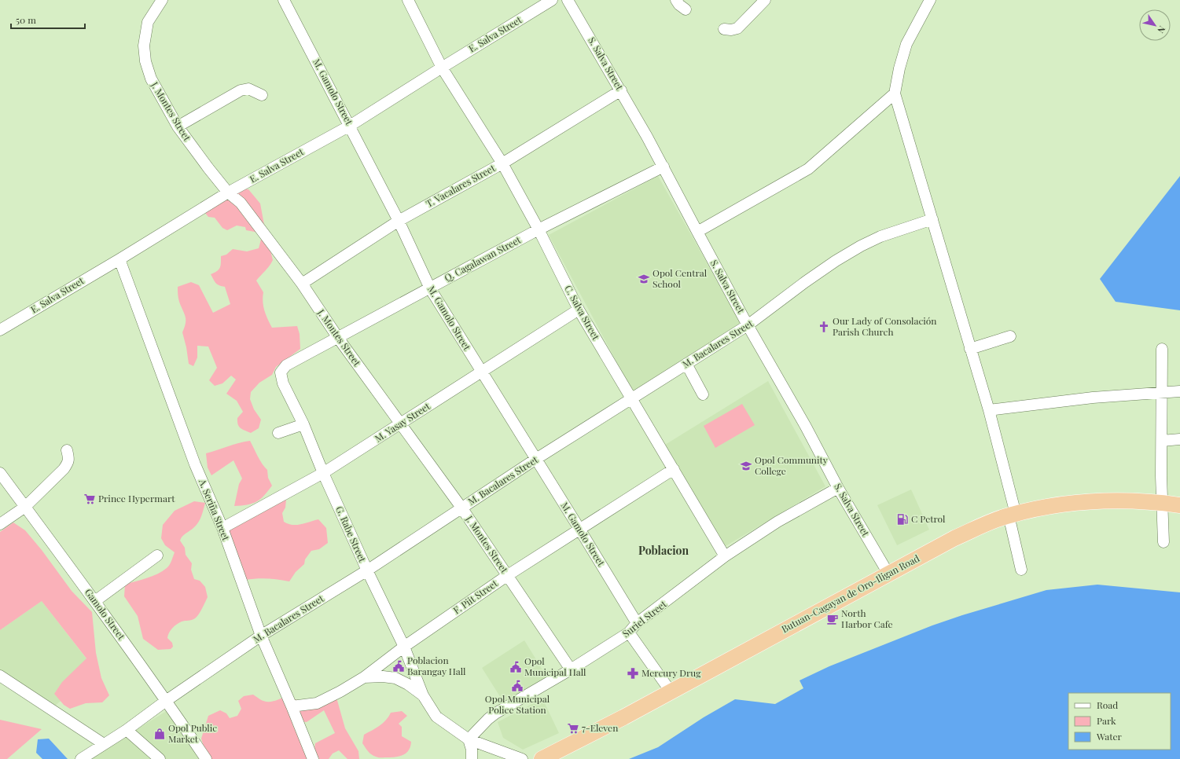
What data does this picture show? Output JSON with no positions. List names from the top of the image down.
{
  "streets": {
    "highway": ["Butuan-Cagayan de Oro-Iligan Road"],
    "street": [
      "E. Salva Street",
      "S. Salva Street",
      "M. Gamolo Street",
      "J. Montes Street",
      "T. Vacalares Street",
      "Q. Cagalawan Street",
      "C. Salva Street",
      "M. Bacalares Street",
      "M. Yasay Street",
      "A. Seriña Street",
      "G. Rabe Street",
      "F. Piit Street",
      "Gamolo Street",
      "Suriel Street"
    ]
  },
  "crossings": [
    ["E. Salva Street", "M. Gamolo Street"],
    ["E. Salva Street", "J. Montes Street"],
    ["E. Salva Street", "C. Salva Street"],
    ["E. Salva Street", "A. Seriña Street"],
    ["S. Salva Street", "T. Vacalares Street"],
    ["S. Salva Street", "Q. Cagalawan Street"],
    ["S. Salva Street", "M. Bacalares Street"],
    ["S. Salva Street", "Butuan-Cagayan de Oro-Iligan Road"],
    ["S. Salva Street", "Suriel Street"],
    ["M. Gamolo Street", "T. Vacalares Street"],
    ["M. Gamolo Street", "Q. Cagalawan Street"],
    ["M. Gamolo Street", "M. Bacalares Street"],
    ["M. Gamolo Street", "M. Yasay Street"],
    ["M. Gamolo Street", "F. Piit Street"],
    ["M. Gamolo Street", "Suriel Street"],
    ["J. Montes Street", "T. Vacalares Street"],
    ["J. Montes Street", "Q. Cagalawan Street"],
    ["J. Montes Street", "M. Bacalares Street"],
    ["J. Montes Street", "M. Yasay Street"],
    ["J. Montes Street", "F. Piit Street"],
    ["J. Montes Street", "Suriel Street"],
    ["T. Vacalares Street", "C. Salva Street"],
    ["Q. Cagalawan Street", "C. Salva Street"],
    ["Q. Cagalawan Street", "G. Rabe Street"],
    ["C. Salva Street", "M. Bacalares Street"],
    ["C. Salva Street", "M. Yasay Street"],
    ["C. Salva Street", "F. Piit Street"],
    ["C. Salva Street", "Suriel Street"],
    ["M. Bacalares Street", "A. Seriña Street"],
    ["M. Bacalares Street", "G. Rabe Street"],
    ["M. Bacalares Street", "Gamolo Street"],
    ["M. Yasay Street", "A. Seriña Street"],
    ["M. Yasay Street", "G. Rabe Street"],
    ["A. Seriña Street", "F. Piit Street"],
    ["G. Rabe Street", "F. Piit Street"],
    ["G. Rabe Street", "Suriel Street"]
  ],
  "districts": ["Poblacion"],
  "places": {
    "school or university": ["Opol Central School", "Opol Community College"],
    "church": ["Our Lady of Consolación Parish Church"],
    "supermarket": ["Prince Hypermart", "7-Eleven"],
    "fuel station": ["C Petrol"],
    "cafe": ["North Harbor Cafe"],
    "public building": ["Poblacion Barangay Hall", "Opol Municipal Hall", "Opol Municipal Police Station"],
    "pharmacy": ["Mercury Drug"],
    "shop": ["Opol Public Market"]
  },
  "legend": ["Road", "Park", "Water"],
  "scale_bar": "50 m",
  "north": "bottom right"
}
